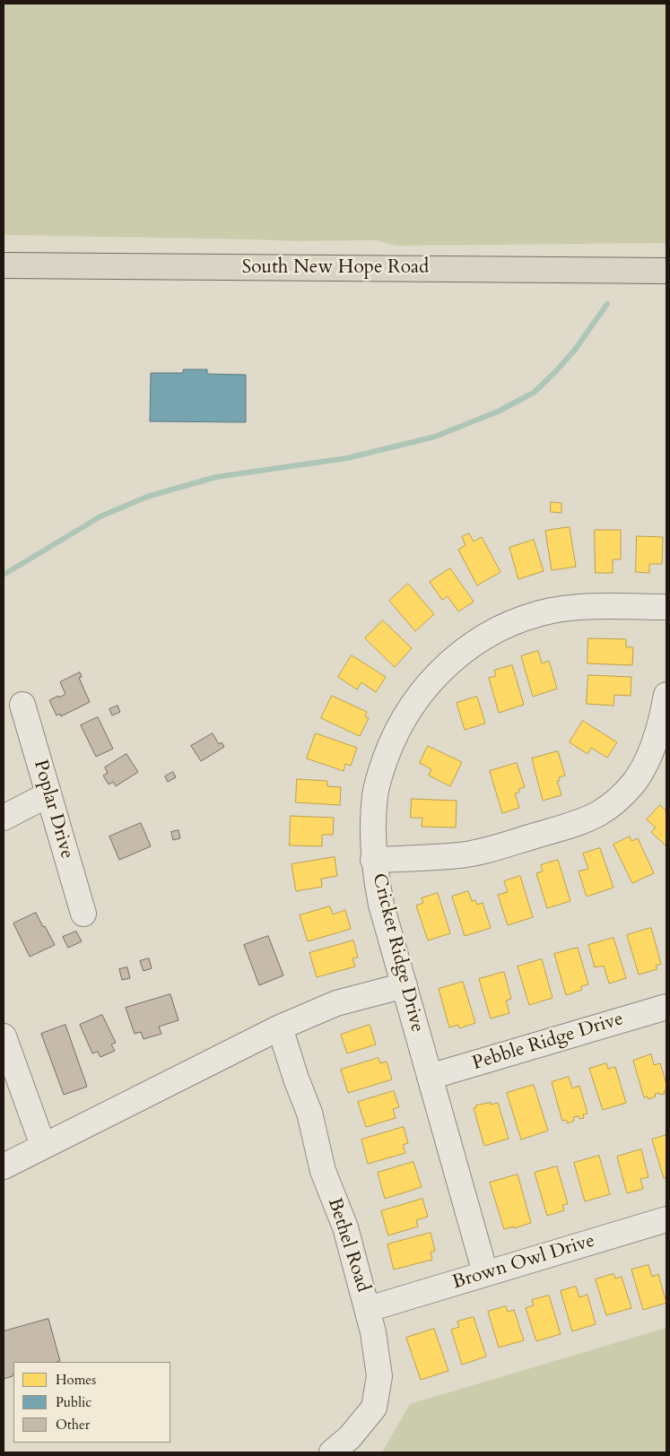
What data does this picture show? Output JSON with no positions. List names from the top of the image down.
{
  "streets": {
    "main road": ["South New Hope Road"],
    "street": [
      "Poplar Drive",
      "Cricket Ridge Drive",
      "Pebble Ridge Drive",
      "Bethel Road",
      "Brown Owl Drive"
    ]
  },
  "crossings": [
    ["Cricket Ridge Drive", "Pebble Ridge Drive"],
    ["Cricket Ridge Drive", "Brown Owl Drive"]
  ],
  "legend": ["Homes", "Public", "Other"]
}
